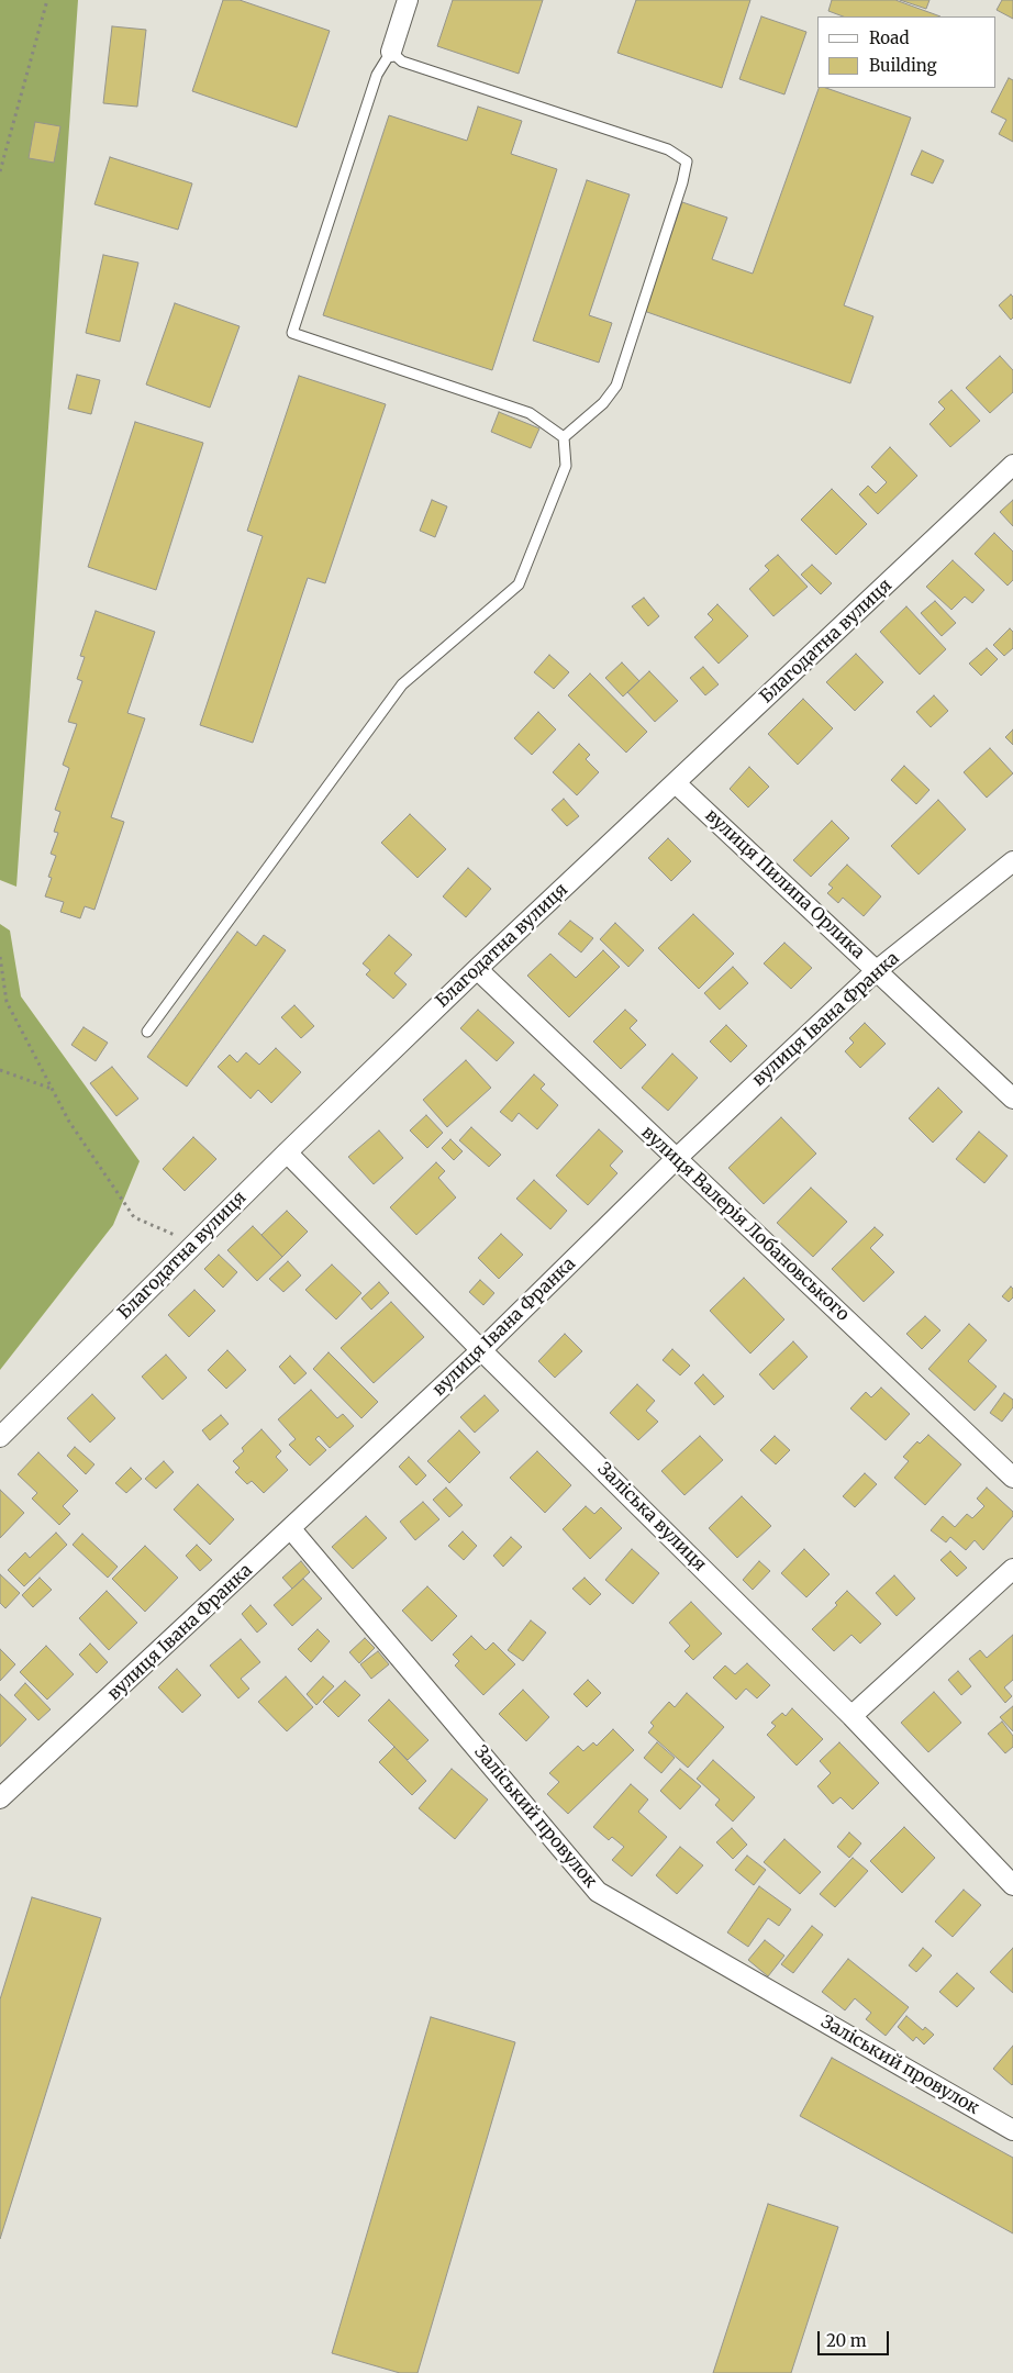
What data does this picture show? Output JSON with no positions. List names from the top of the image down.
{
  "streets": {
    "street": [
      "Благодатна вулиця",
      "вулиця Пилипа Орлика",
      "вулиця Івана Франка",
      "вулиця Валерія Лобановського",
      "Заліська вулиця",
      "Заліський провулок"
    ]
  },
  "crossings": [
    ["Благодатна вулиця", "вулиця Пилипа Орлика"],
    ["Благодатна вулиця", "вулиця Валерія Лобановського"],
    ["Благодатна вулиця", "Заліська вулиця"],
    ["вулиця Пилипа Орлика", "вулиця Івана Франка"],
    ["вулиця Івана Франка", "вулиця Валерія Лобановського"],
    ["вулиця Івана Франка", "Заліська вулиця"],
    ["вулиця Івана Франка", "Заліський провулок"]
  ],
  "legend": ["Road", "Building"],
  "scale_bar": "20 m"
}
